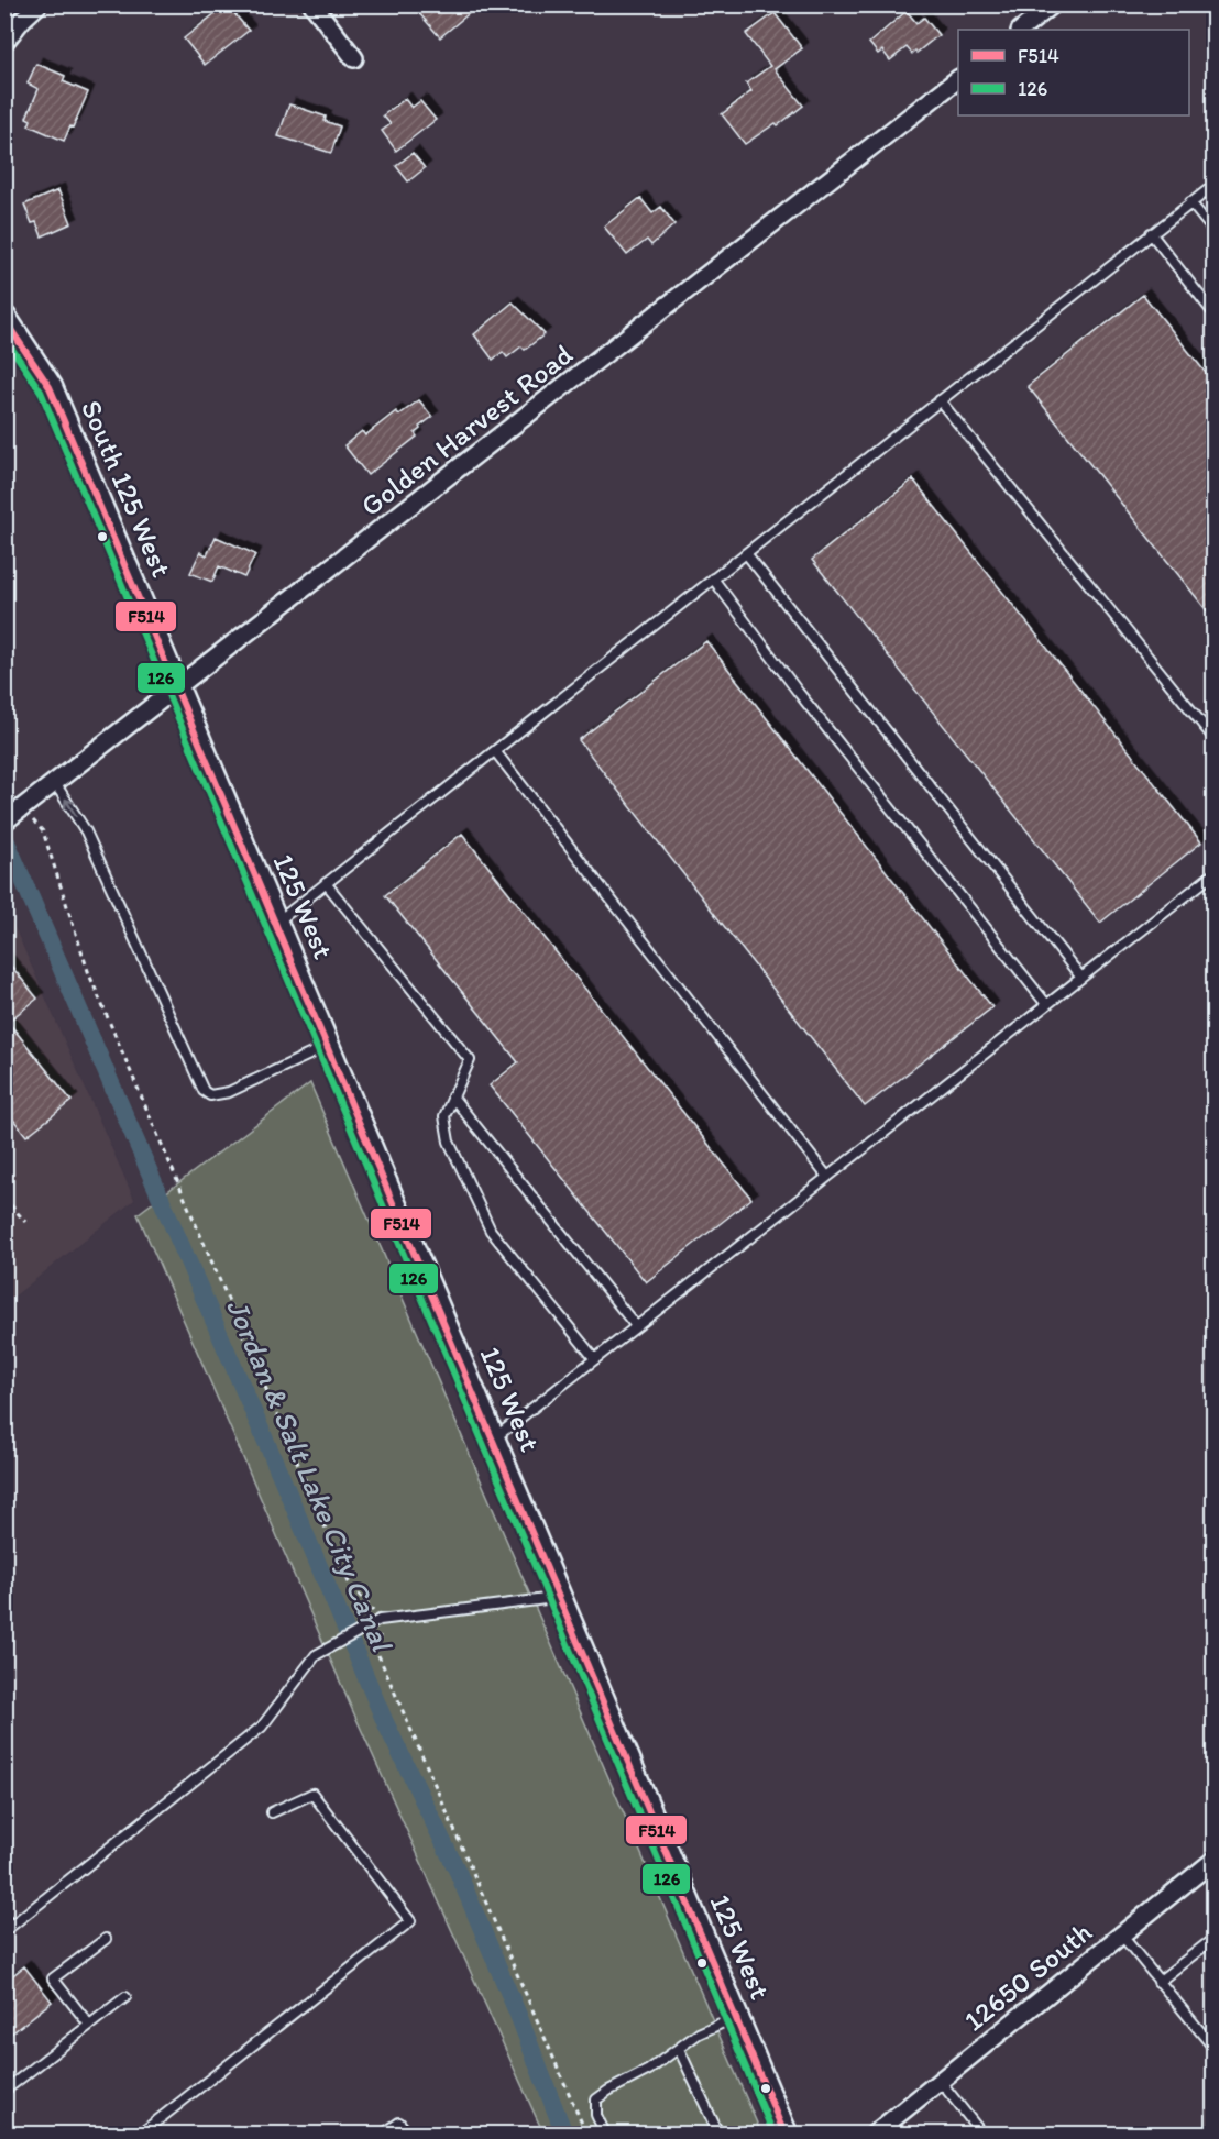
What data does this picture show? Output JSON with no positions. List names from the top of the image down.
{
  "streets": {
    "main road": ["South 125 West", "125 West"],
    "street": ["Golden Harvest Road", "12650 South"]
  },
  "crossings": [
    ["Golden Harvest Road", "South 125 West"],
    ["Golden Harvest Road", "125 West"],
    ["South 125 West", "125 West"]
  ],
  "water": ["Jordan & Salt Lake City Canal"],
  "lines": ["transit line F514", "transit line 126"],
  "legend": ["F514", "126"]
}
